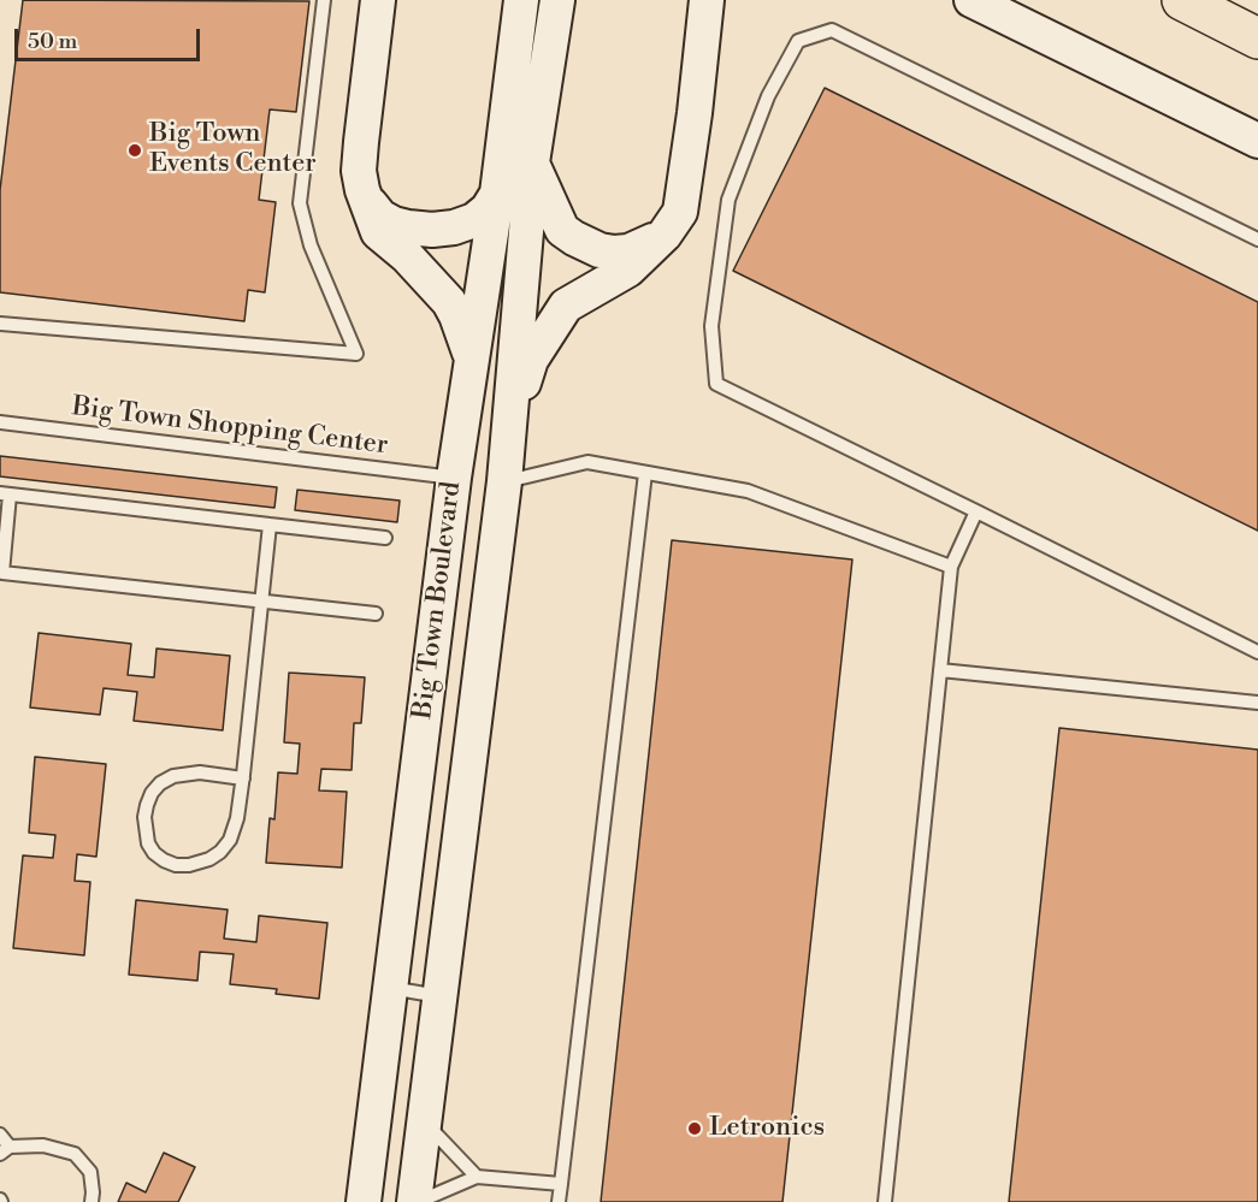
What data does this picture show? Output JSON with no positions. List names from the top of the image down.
{
  "streets": {
    "main road": ["Big Town Boulevard"],
    "lane": ["Big Town Shopping Center"]
  },
  "crossings": [
    ["Big Town Shopping Center", "Big Town Boulevard"]
  ],
  "places": ["Big Town Events Center", "Letronics"],
  "scale_bar": "50 m"
}
